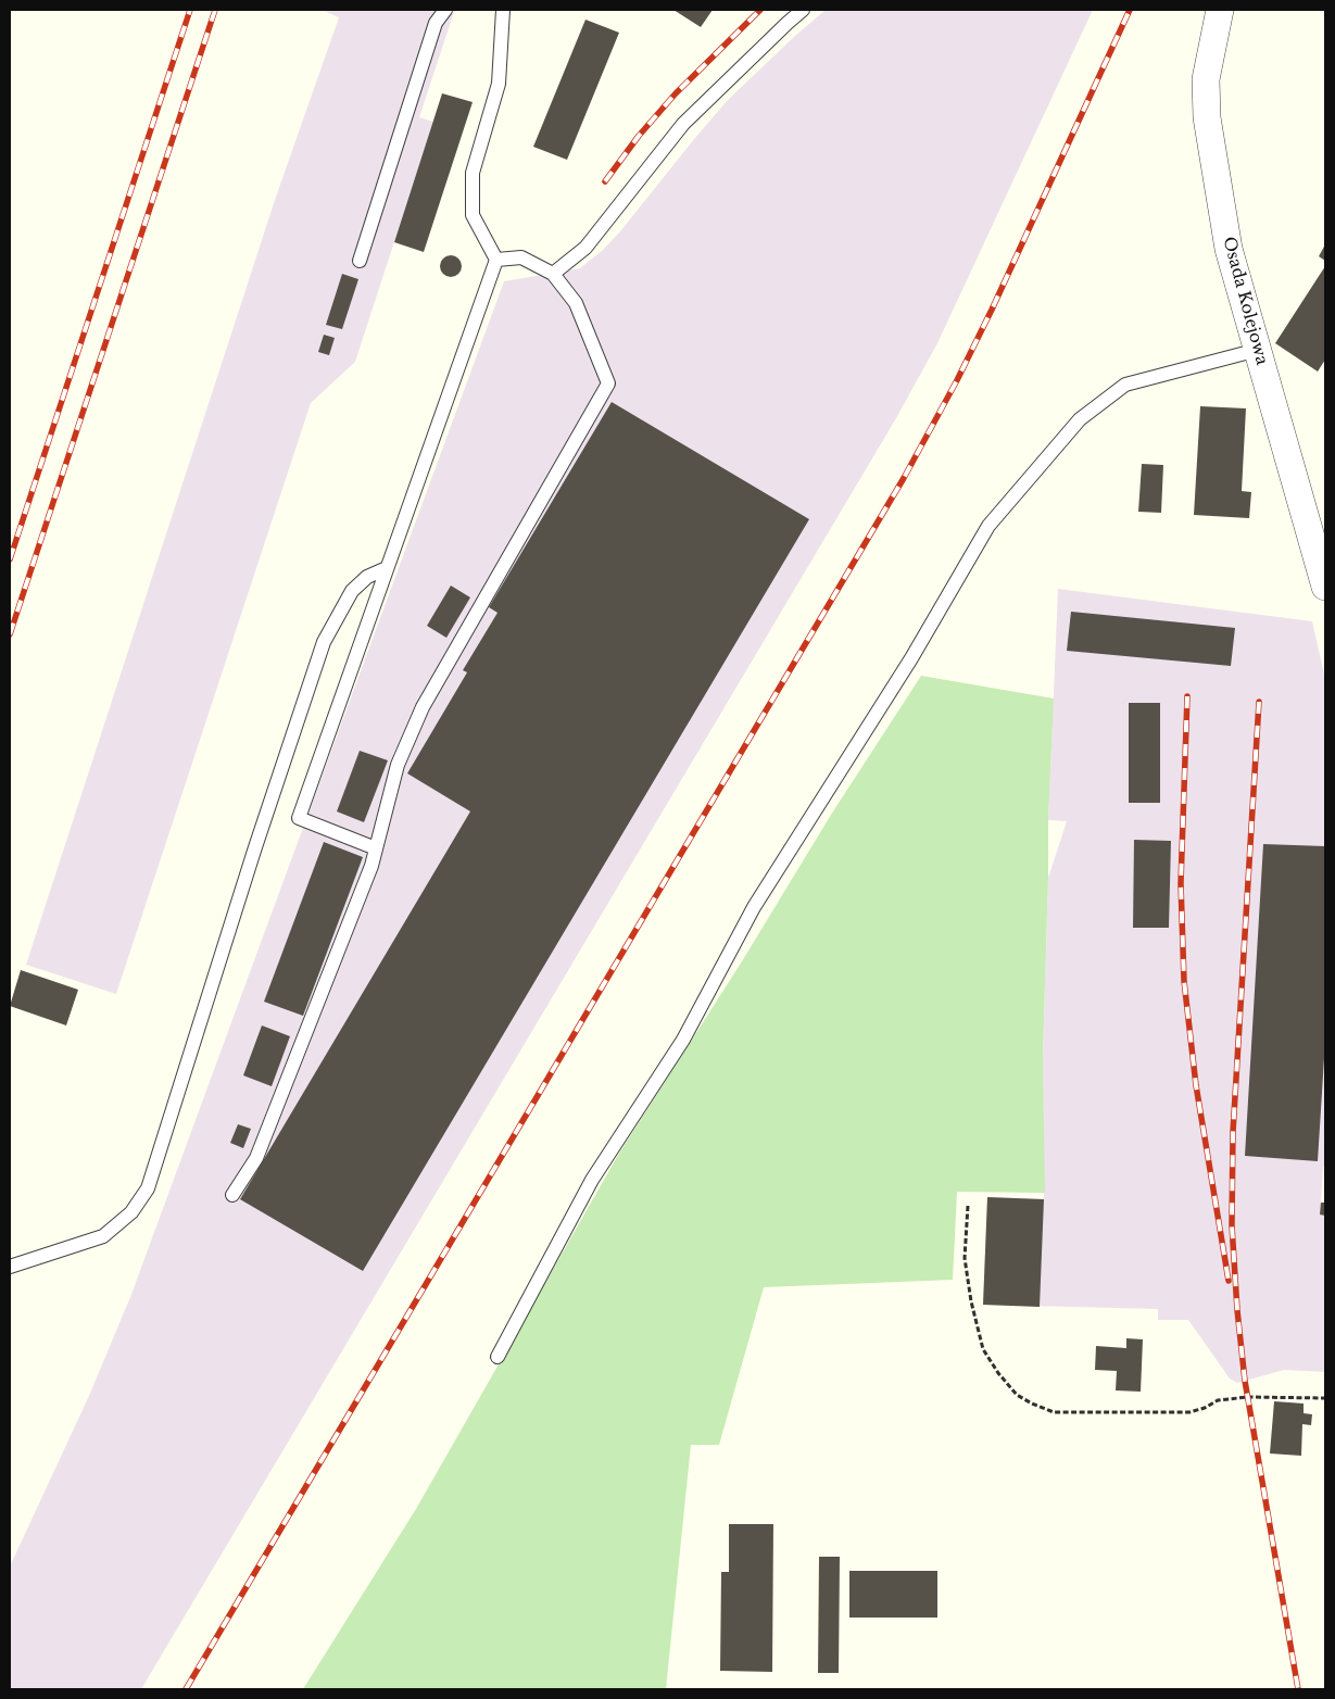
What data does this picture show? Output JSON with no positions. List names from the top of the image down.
{
  "streets": {
    "street": ["Osada Kolejowa"]
  }
}
